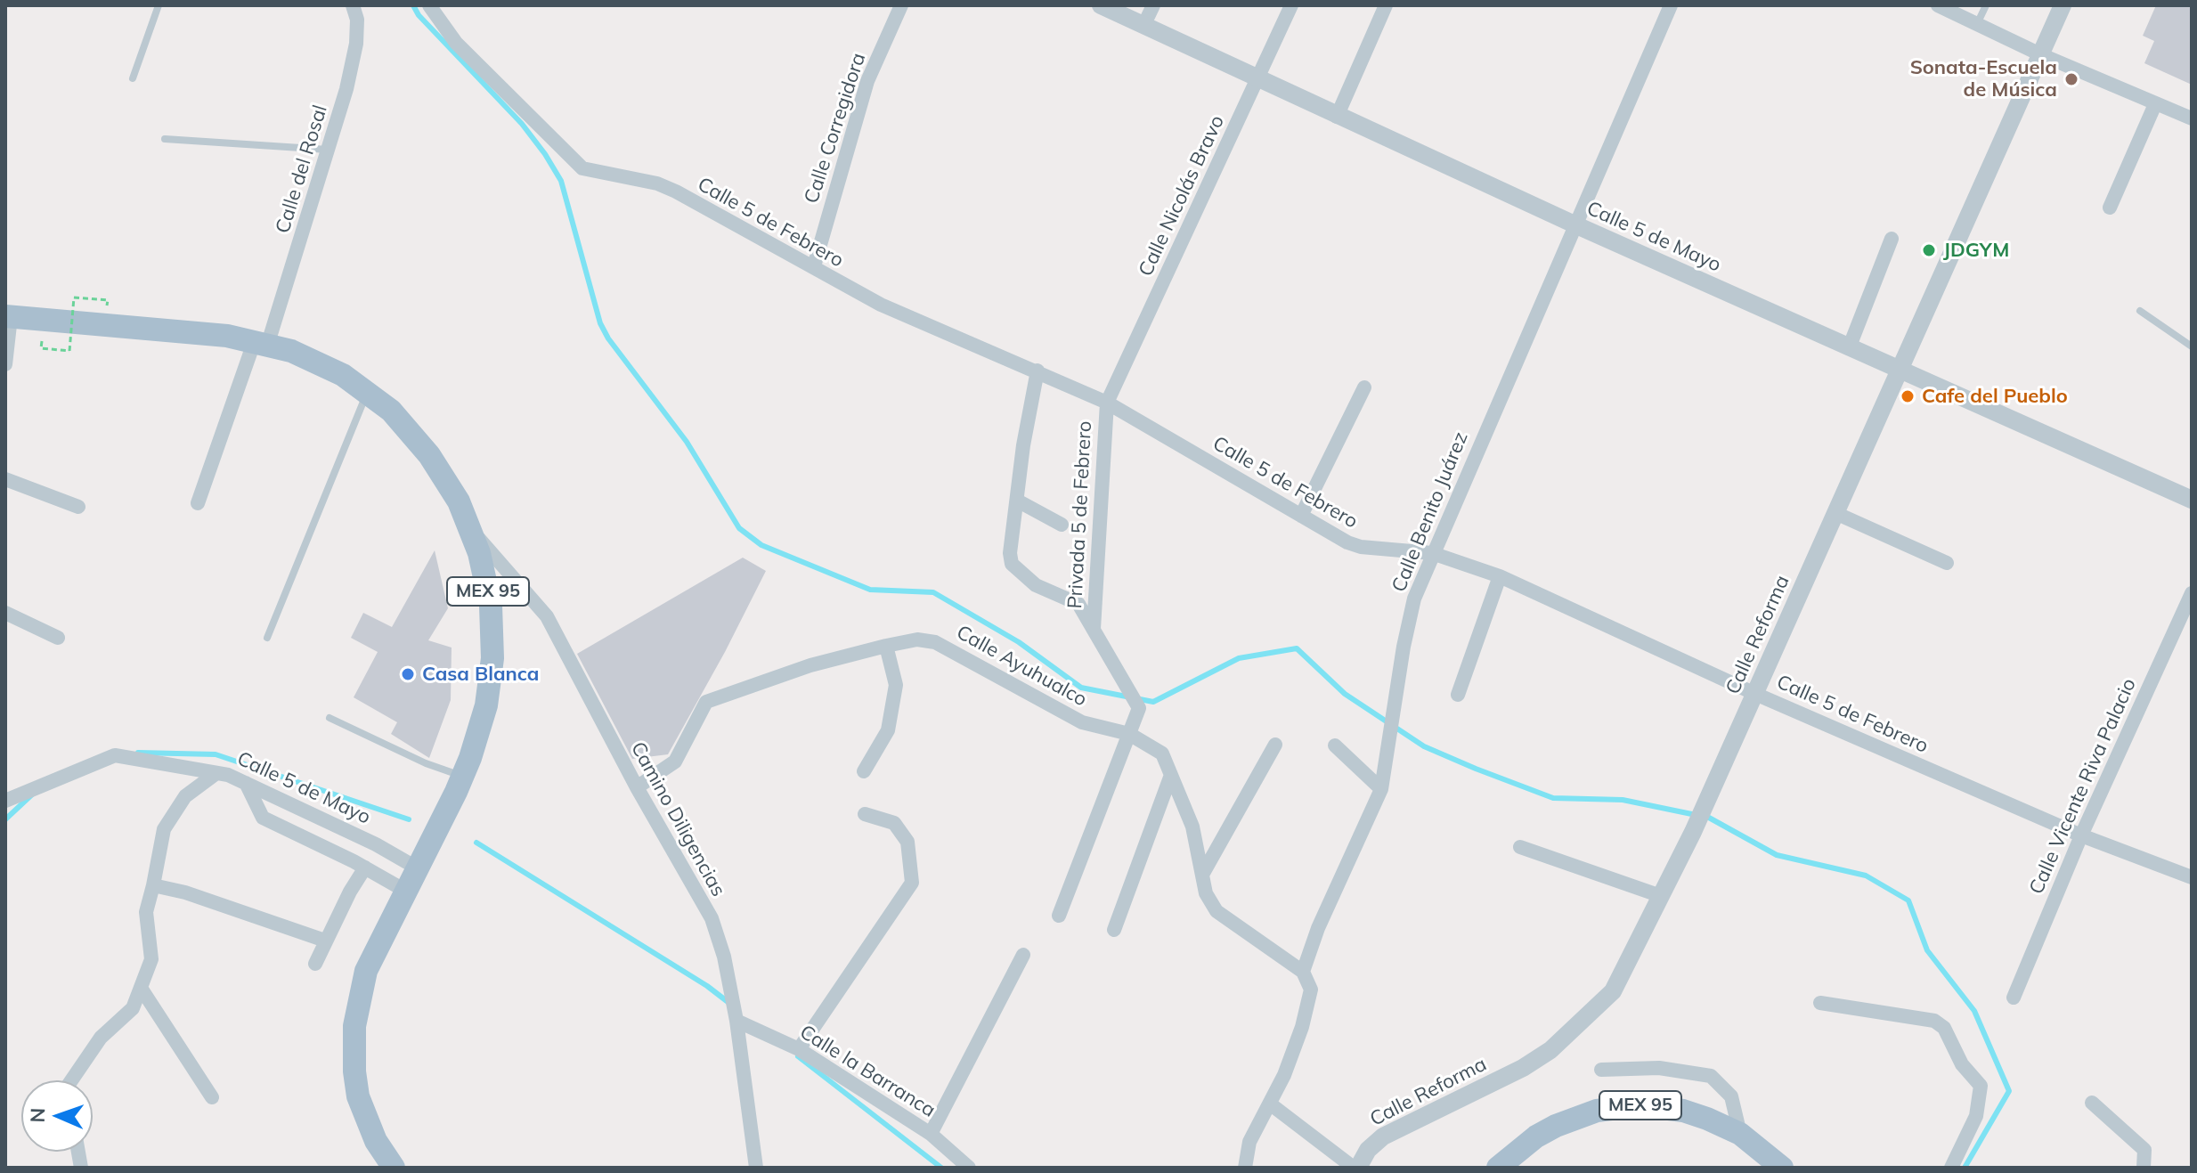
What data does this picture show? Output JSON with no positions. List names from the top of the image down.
{
  "streets": {
    "main road": ["MEX 95"],
    "street": [
      "Calle Corregidora",
      "Calle del Rosal",
      "Calle Nicolás Bravo",
      "Calle 5 de Febrero",
      "Calle 5 de Mayo",
      "Calle Benito Juárez",
      "Privada 5 de Febrero",
      "Calle Reforma",
      "Calle Ayuhualco",
      "Calle Vicente Riva Palacio",
      "Camino Diligencias",
      "Calle la Barranca"
    ]
  },
  "crossings": [
    ["Calle Corregidora", "Calle 5 de Febrero"],
    ["Calle del Rosal", "MEX 95"],
    ["Calle Nicolás Bravo", "Calle 5 de Febrero"],
    ["Calle Nicolás Bravo", "Calle 5 de Mayo"],
    ["Calle Nicolás Bravo", "Privada 5 de Febrero"],
    ["Calle 5 de Febrero", "Calle Benito Juárez"],
    ["Calle 5 de Febrero", "Privada 5 de Febrero"],
    ["Calle 5 de Febrero", "Calle Reforma"],
    ["Calle 5 de Febrero", "Calle Vicente Riva Palacio"],
    ["Calle 5 de Mayo", "Calle Benito Juárez"],
    ["Calle 5 de Mayo", "MEX 95"],
    ["Calle 5 de Mayo", "Calle Reforma"],
    ["Calle Benito Juárez", "Calle Ayuhualco"],
    ["MEX 95", "Camino Diligencias"],
    ["Calle Ayuhualco", "Camino Diligencias"],
    ["Camino Diligencias", "Calle la Barranca"]
  ],
  "places": [
    "Sonata-Escuela de Música",
    "JDGYM",
    "Cafe del Pueblo",
    "Casa Blanca"
  ],
  "north": "left"
}
